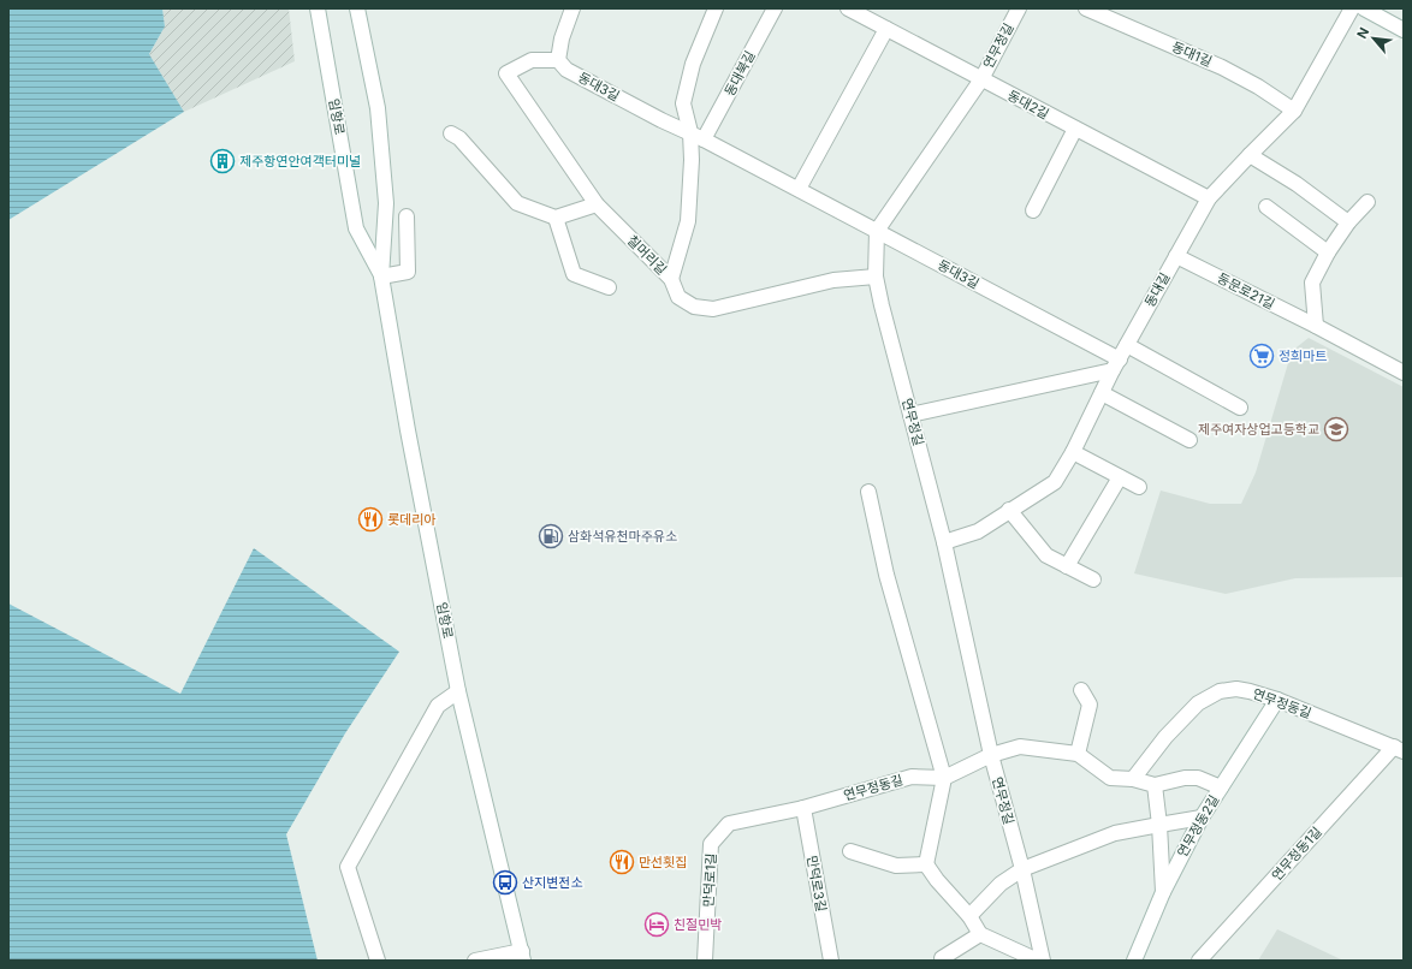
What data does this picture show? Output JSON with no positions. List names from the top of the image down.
{
  "streets": {
    "street": [
      "연무정길",
      "동대1길",
      "동대북길",
      "동대3길",
      "동대2길",
      "임항로",
      "칠머리길",
      "동대길",
      "동문로21길",
      "연무정동길",
      "연무정동2길",
      "연무정동1길",
      "만덕로1길",
      "만덕로3길"
    ]
  },
  "crossings": [
    ["연무정길", "동대3길"],
    ["연무정길", "동대2길"],
    ["연무정길", "칠머리길"],
    ["연무정길", "동대길"],
    ["연무정길", "연무정동길"],
    ["동대1길", "동대길"],
    ["동대북길", "동대3길"],
    ["동대3길", "칠머리길"],
    ["동대3길", "동대길"],
    ["동대2길", "동대길"],
    ["동대길", "동문로21길"],
    ["연무정동길", "연무정동2길"],
    ["연무정동길", "연무정동1길"],
    ["연무정동길", "만덕로1길"],
    ["연무정동길", "만덕로3길"],
    ["만덕로1길", "만덕로3길"]
  ],
  "places": {
    "building": ["제주항연안여객터미널"],
    "supermarket": ["정희마트"],
    "school or university": ["제주여자상업고등학교"],
    "restaurant": ["롯데리아", "만선횟집"],
    "fuel station": ["삼화석유천마주유소"],
    "bus stop": ["산지변전소"],
    "hotel": ["친절민박"]
  },
  "north": "top left"
}
